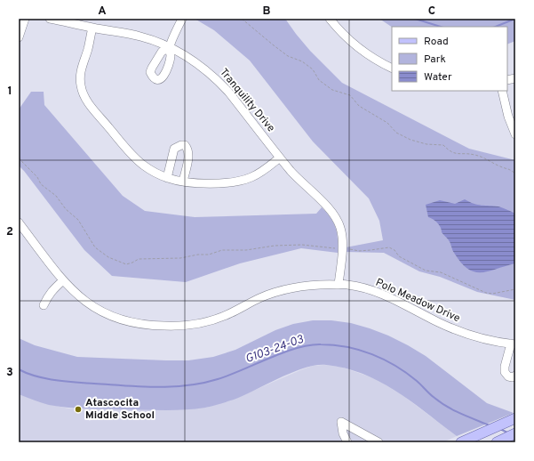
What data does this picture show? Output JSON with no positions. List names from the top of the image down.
{
  "streets": {
    "street": ["Tranquility Drive", "Polo Meadow Drive"]
  },
  "crossings": [
    ["Tranquility Drive", "Polo Meadow Drive"]
  ],
  "water": ["G103-24-03"],
  "places": ["Atascocita Middle School"],
  "legend": ["Road", "Park", "Water"],
  "grid": {
    "columns": ["A", "B", "C"],
    "rows": ["1", "2", "3"]
  }
}
